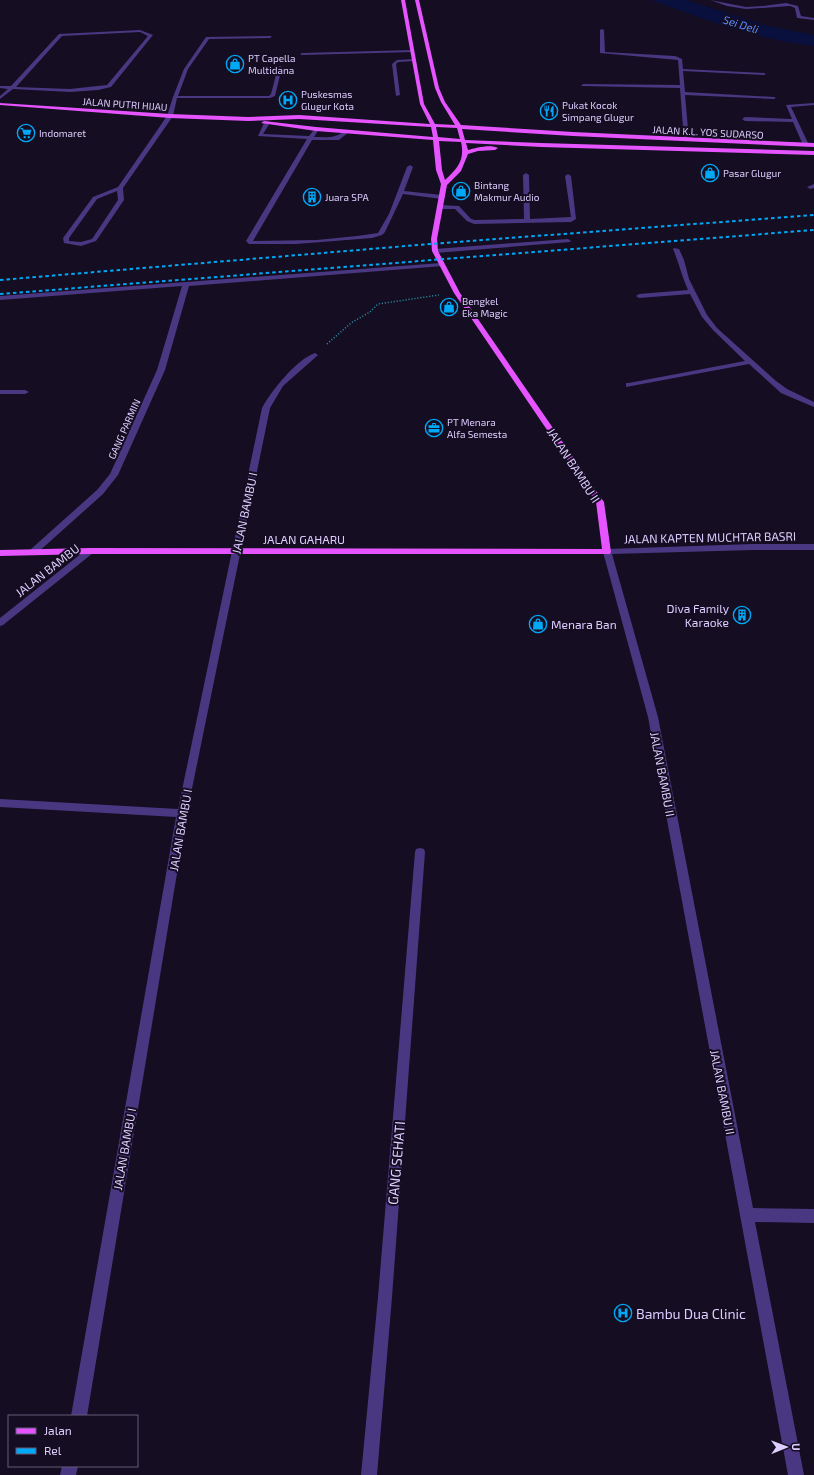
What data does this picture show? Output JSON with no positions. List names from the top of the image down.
{
  "streets": {
    "main road": [
      "JALAN PUTRI HIJAU",
      "JALAN K.L. YOS SUDARSO",
      "JALAN BAMBU II",
      "JALAN GAHARU"
    ],
    "street": [
      "GANG PARMIN",
      "JALAN BAMBU I",
      "JALAN KAPTEN MUCHTAR BASRI",
      "JALAN BAMBU",
      "GANG SEHATI"
    ]
  },
  "crossings": [
    ["JALAN PUTRI HIJAU", "JALAN K.L. YOS SUDARSO"],
    ["GANG PARMIN", "JALAN GAHARU"],
    ["JALAN BAMBU II", "JALAN KAPTEN MUCHTAR BASRI"],
    ["JALAN BAMBU II", "JALAN GAHARU"],
    ["JALAN BAMBU I", "JALAN GAHARU"],
    ["JALAN KAPTEN MUCHTAR BASRI", "JALAN GAHARU"],
    ["JALAN GAHARU", "JALAN BAMBU"]
  ],
  "water": ["Sei Deli"],
  "places": {
    "shop": [
      "PT Capella Multidana",
      "Pasar Glugur",
      "Bintang Makmur Audio",
      "Bengkel Eka Magic",
      "Menara Ban"
    ],
    "hospital": ["Puskesmas Glugur Kota", "Bambu Dua Clinic"],
    "restaurant": ["Pukat Kocok Simpang Glugur"],
    "supermarket": ["Indomaret"],
    "building": ["Juara SPA", "Diva Family Karaoke"],
    "office": ["PT Menara Alfa Semesta"]
  },
  "legend": ["Jalan", "Rel"],
  "north": "right"
}
